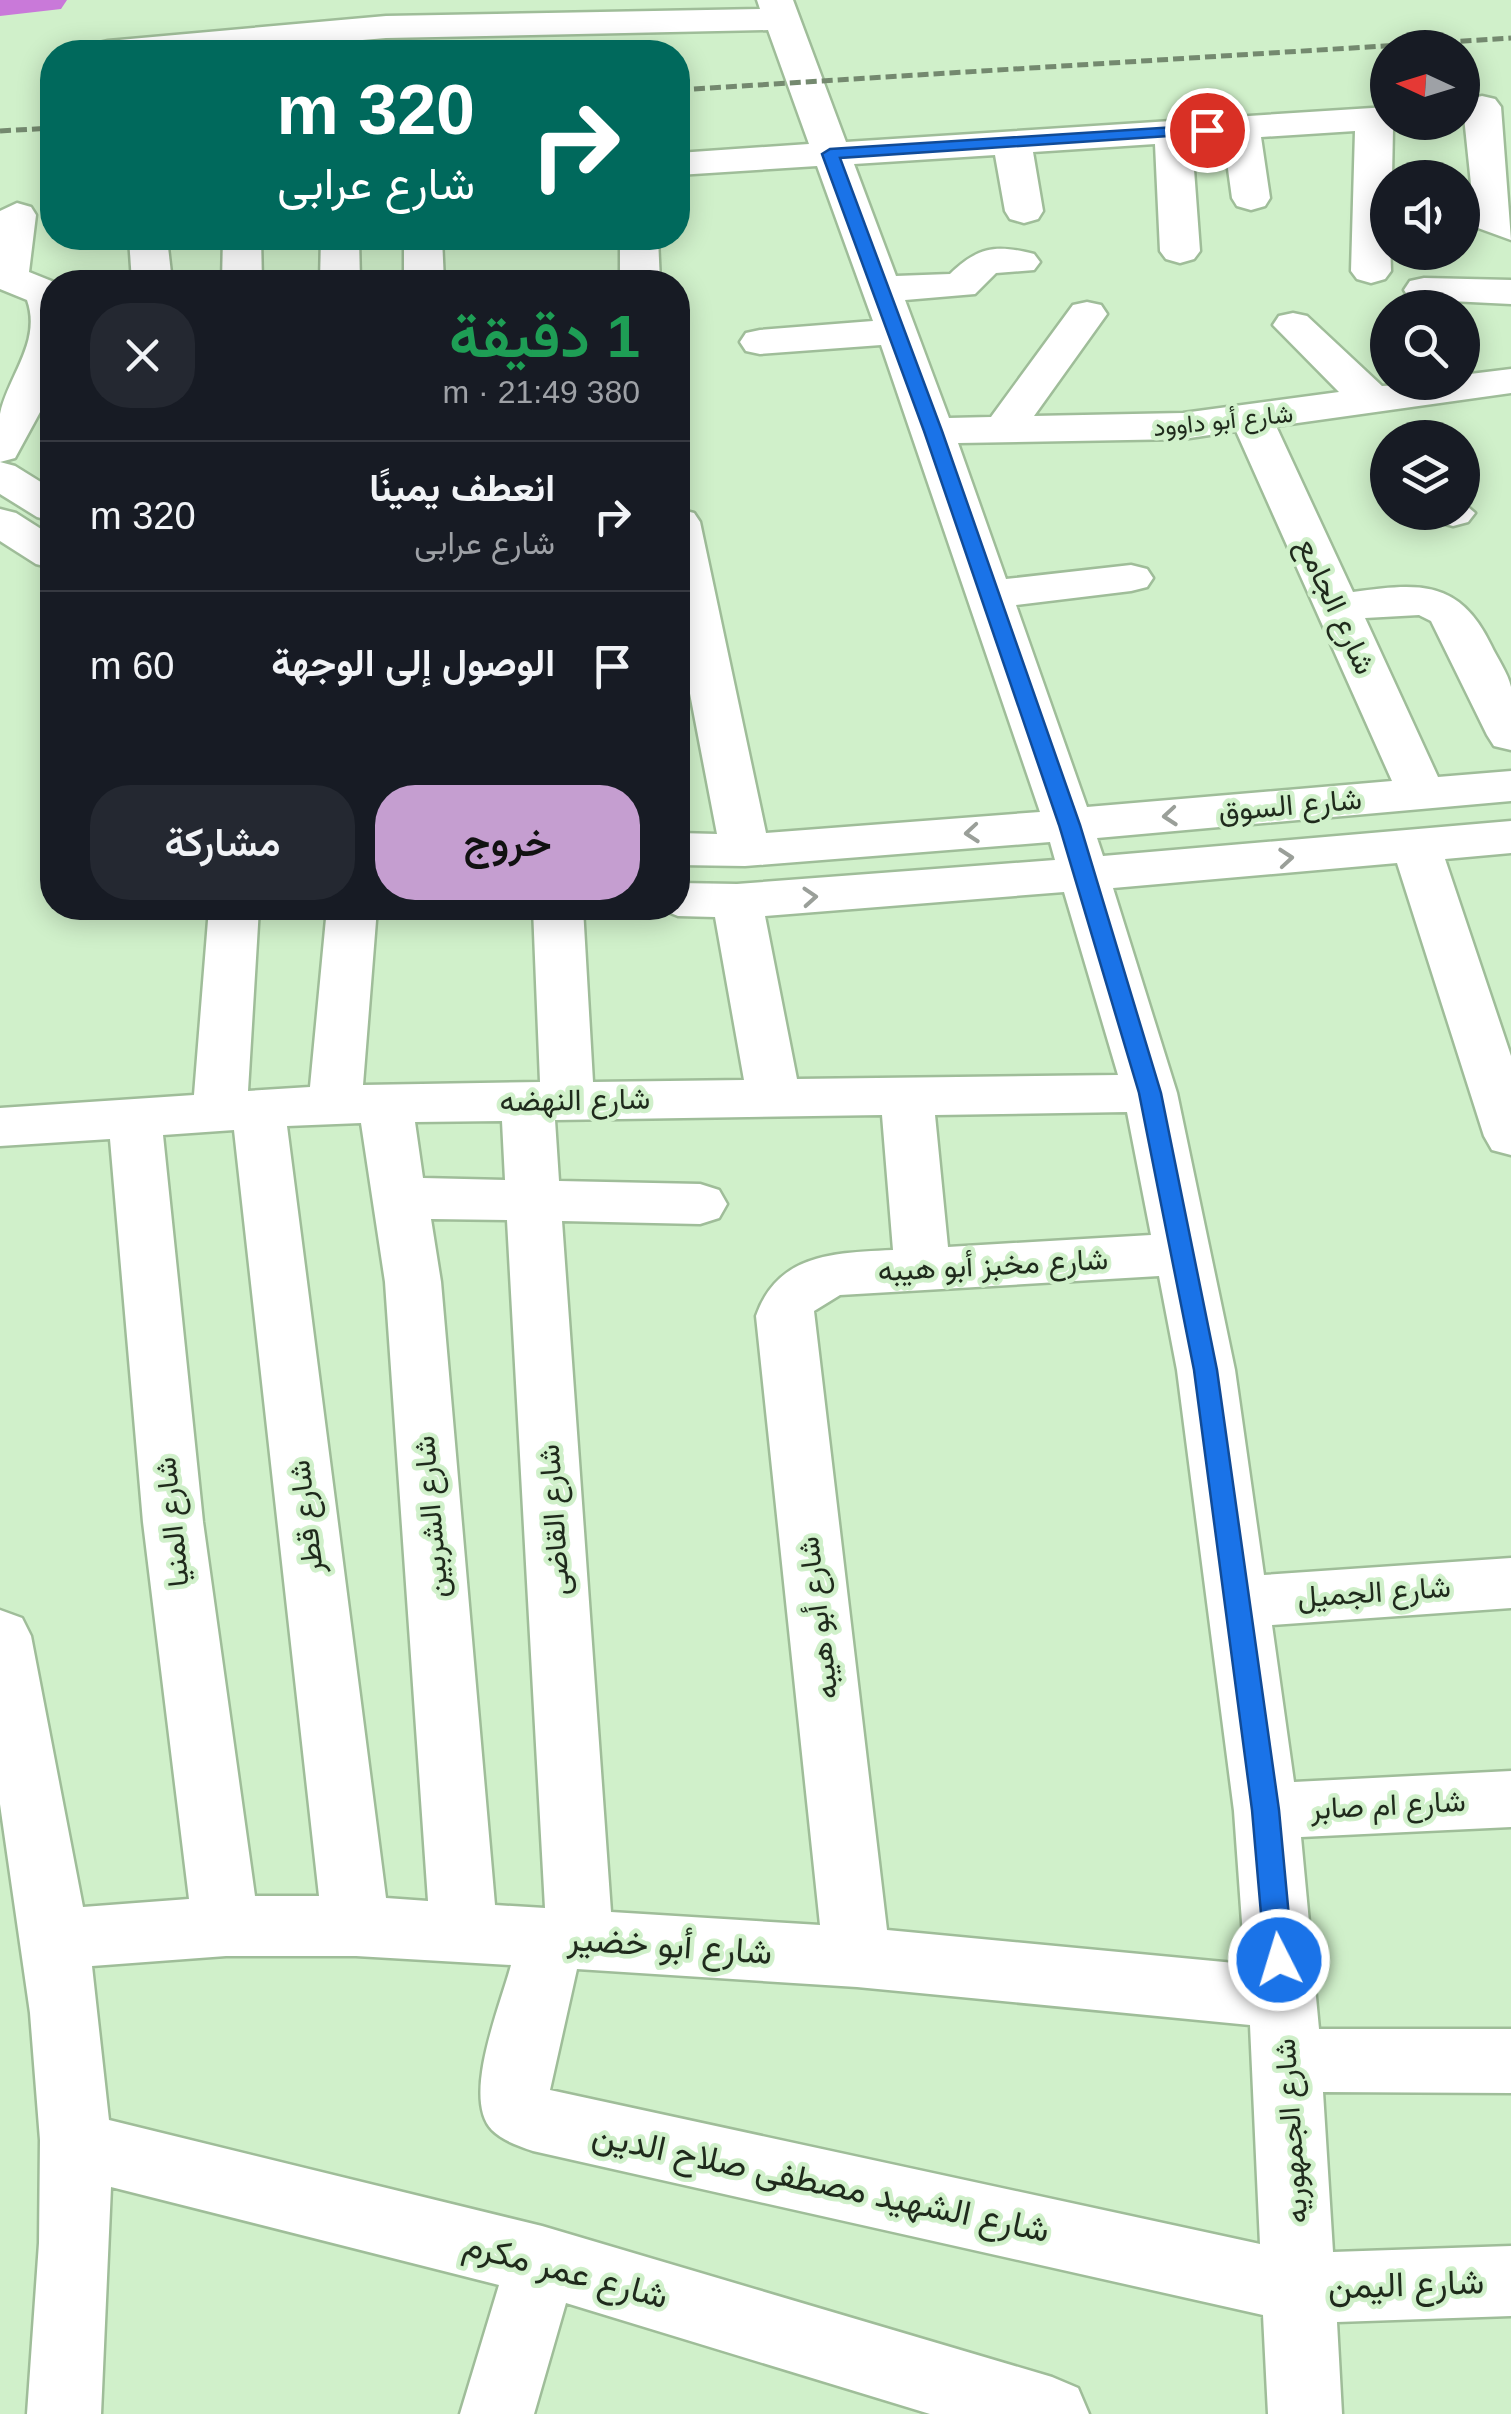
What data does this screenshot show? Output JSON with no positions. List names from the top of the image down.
{
  "streets": {
    "street": [
      "شارع أبو داوود",
      "شارع الجامع",
      "شارع السوق",
      "شارع النهضه",
      "شارع مخبز أبو هيبه",
      "شارع قطر",
      "شارع الشربين",
      "شارع القاضى",
      "شارع المنيا",
      "شارع الجميل",
      "شارع أبو هيبه",
      "شارع ام صابر",
      "شارع أبو خضير",
      "شارع الجمهوريه",
      "شارع الشهيد مصطفى صلاح الدين",
      "شارع عمر مكرم",
      "شارع اليمن"
    ]
  },
  "crossings": [
    ["شارع أبو داوود", "شارع الجامع"],
    ["شارع أبو داوود", "شارع الجمهوريه"],
    ["شارع الجامع", "شارع السوق"],
    ["شارع السوق", "شارع الجمهوريه"],
    ["شارع النهضه", "شارع قطر"],
    ["شارع النهضه", "شارع الشربين"],
    ["شارع النهضه", "شارع القاضى"],
    ["شارع النهضه", "شارع المنيا"],
    ["شارع النهضه", "شارع الجمهوريه"],
    ["شارع مخبز أبو هيبه", "شارع أبو هيبه"],
    ["شارع مخبز أبو هيبه", "شارع الجمهوريه"],
    ["شارع قطر", "شارع أبو خضير"],
    ["شارع الشربين", "شارع أبو خضير"],
    ["شارع القاضى", "شارع أبو خضير"],
    ["شارع القاضى", "شارع الشهيد مصطفى صلاح الدين"],
    ["شارع المنيا", "شارع أبو خضير"],
    ["شارع الجميل", "شارع الجمهوريه"],
    ["شارع أبو هيبه", "شارع أبو خضير"],
    ["شارع ام صابر", "شارع الجمهوريه"],
    ["شارع أبو خضير", "شارع الجمهوريه"],
    ["شارع أبو خضير", "شارع الشهيد مصطفى صلاح الدين"],
    ["شارع الجمهوريه", "شارع الشهيد مصطفى صلاح الدين"],
    ["شارع الجمهوريه", "شارع اليمن"],
    ["شارع الشهيد مصطفى صلاح الدين", "شارع اليمن"]
  ],
  "north": "left",
  "page": {
    "turn": ["320 m", "شارع عرابى"],
    "heading": ["1 دقيقة", "380 m · 21:49"],
    "list": [
      {
        "name": "انعطف يمينًا",
        "note": "شارع عرابى",
        "value": "320 m"
      },
      {
        "name": "الوصول إلى الوجهة",
        "value": "60 m"
      }
    ],
    "buttons": ["خروج", "مشاركة"]
  }
}
